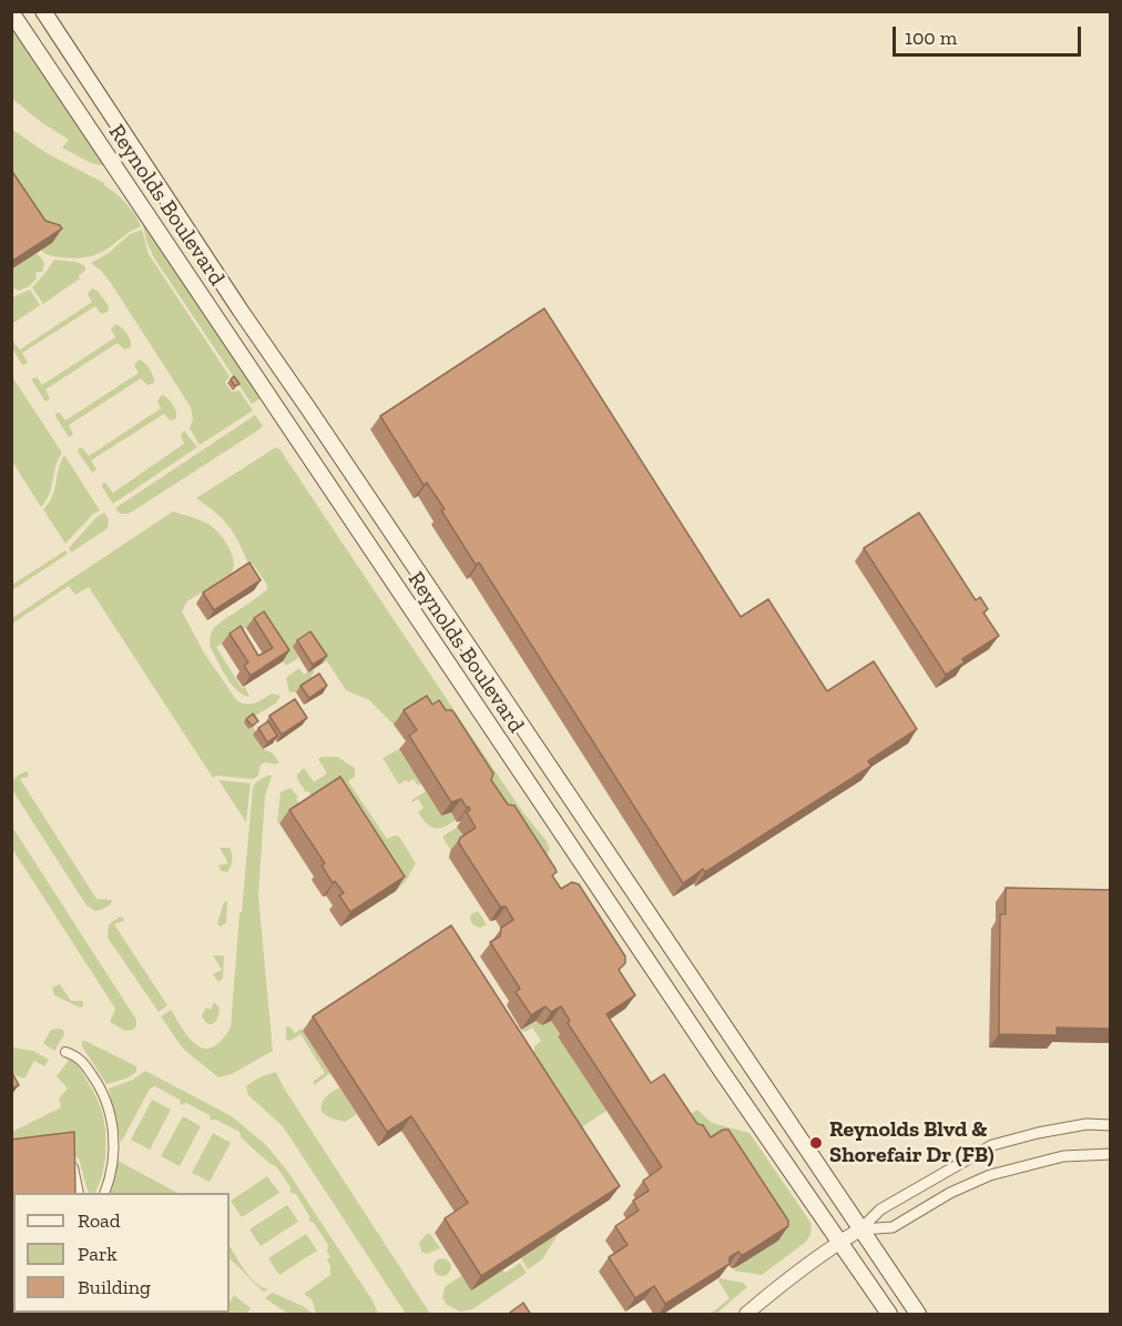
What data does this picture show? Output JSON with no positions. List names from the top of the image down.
{
  "streets": {
    "main road": ["Reynolds Boulevard"]
  },
  "places": ["Reynolds Blvd & Shorefair Dr (FB)"],
  "legend": ["Road", "Park", "Building"],
  "scale_bar": "100 m"
}
